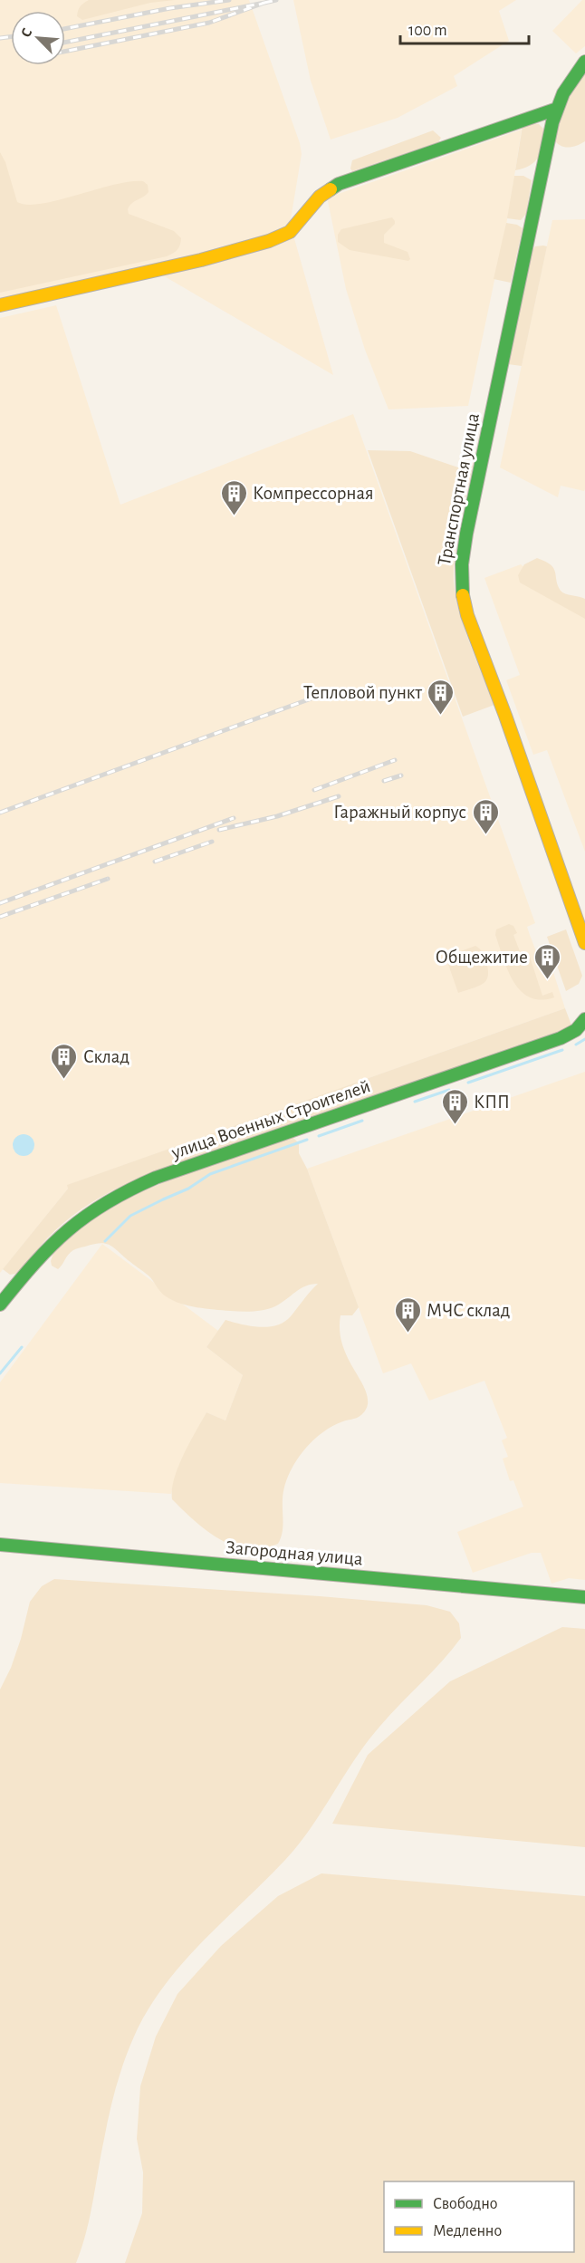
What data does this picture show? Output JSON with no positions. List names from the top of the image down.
{
  "streets": {
    "street": ["Транспортная улица", "улица Военных Строителей", "Загородная улица"]
  },
  "places": {
    "building": [
      "Компрессорная",
      "Тепловой пункт",
      "Гаражный корпус",
      "Общежитие",
      "Склад",
      "КПП",
      "МЧС склад"
    ]
  },
  "legend": ["Свободно", "Медленно"],
  "scale_bar": "100 m",
  "north": "top left"
}
